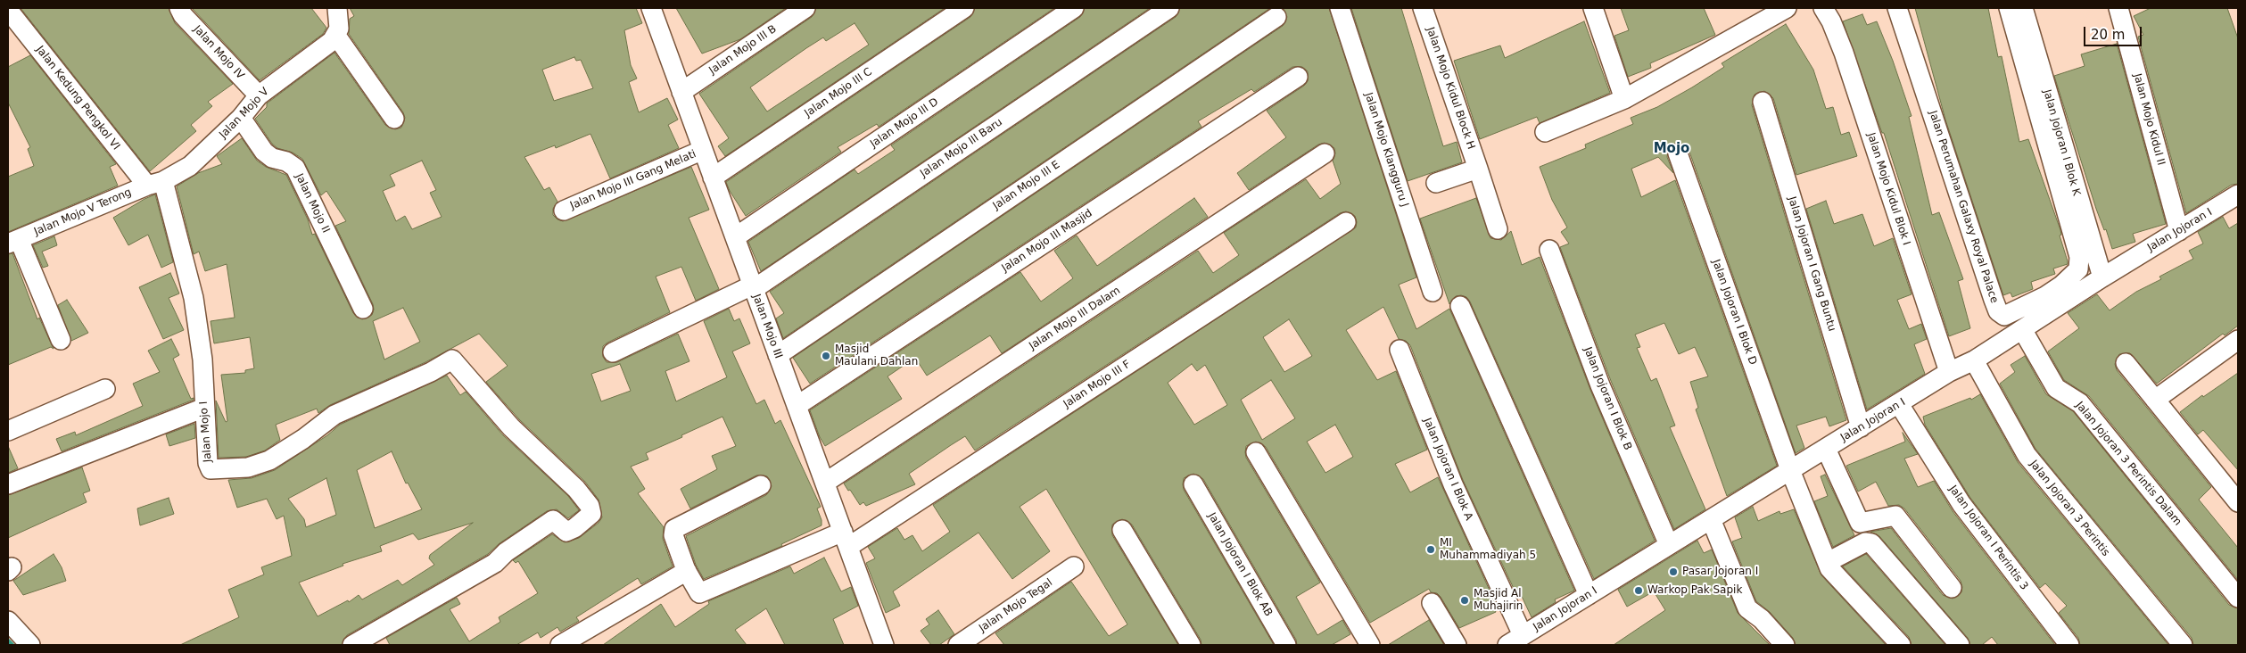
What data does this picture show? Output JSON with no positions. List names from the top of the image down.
{
  "streets": {
    "street": [
      "Jalan Mojo III B",
      "Jalan Mojo IV",
      "Jalan Mojo Kidul Block H",
      "Jalan Mojo III C",
      "Jalan Kedung Pengkol VI",
      "Jalan Mojo V",
      "Jalan Mojo Kidul II",
      "Jalan Mojo III D",
      "Jalan Jojoran I Blok K",
      "Jalan Mojo III Baru",
      "Jalan Mojo Klangguru J",
      "Jalan Mojo III Gang Melati",
      "Jalan Mojo III E",
      "Jalan Mojo Kidul Blok I",
      "Jalan Mojo II",
      "Jalan Perumahan Galaxy Royal Palace",
      "Jalan Mojo V Terong",
      "Jalan Jojoran I",
      "Jalan Mojo III Masjid",
      "Jalan Jojoran I Gang Buntu",
      "Jalan Jojoran I Blok D",
      "Jalan Mojo III Dalam",
      "Jalan Mojo III",
      "Jalan Mojo III F",
      "Jalan Jojoran I Blok B",
      "Jalan Mojo I",
      "Jalan Jojoran 3 Perintis Dalam",
      "Jalan Jojoran I Blok A",
      "Jalan Jojoran 3 Perintis",
      "Jalan Jojoran I Perintis 3",
      "Jalan Jojoran I Blok AB",
      "Jalan Mojo Tegal"
    ]
  },
  "crossings": [
    ["Jalan Mojo III B", "Jalan Mojo III"],
    ["Jalan Mojo IV", "Jalan Mojo V"],
    ["Jalan Mojo III C", "Jalan Mojo III"],
    ["Jalan Kedung Pengkol VI", "Jalan Mojo V"],
    ["Jalan Kedung Pengkol VI", "Jalan Mojo V Terong"],
    ["Jalan Kedung Pengkol VI", "Jalan Mojo I"],
    ["Jalan Mojo V", "Jalan Mojo II"],
    ["Jalan Mojo V", "Jalan Mojo V Terong"],
    ["Jalan Mojo V", "Jalan Mojo I"],
    ["Jalan Mojo Kidul II", "Jalan Jojoran I"],
    ["Jalan Mojo III D", "Jalan Mojo III"],
    ["Jalan Jojoran I Blok K", "Jalan Jojoran I"],
    ["Jalan Mojo III Baru", "Jalan Mojo III"],
    ["Jalan Mojo III Gang Melati", "Jalan Mojo III"],
    ["Jalan Mojo III E", "Jalan Mojo III"],
    ["Jalan Mojo Kidul Blok I", "Jalan Jojoran I"],
    ["Jalan Mojo V Terong", "Jalan Mojo I"],
    ["Jalan Jojoran I", "Jalan Jojoran I Gang Buntu"],
    ["Jalan Jojoran I", "Jalan Jojoran I Blok D"],
    ["Jalan Jojoran I", "Jalan Jojoran I Blok B"],
    ["Jalan Jojoran I", "Jalan Jojoran 3 Perintis Dalam"],
    ["Jalan Jojoran I", "Jalan Jojoran I Blok A"],
    ["Jalan Jojoran I", "Jalan Jojoran 3 Perintis"],
    ["Jalan Jojoran I", "Jalan Jojoran I Perintis 3"],
    ["Jalan Mojo III Masjid", "Jalan Mojo III"],
    ["Jalan Mojo III Dalam", "Jalan Mojo III"],
    ["Jalan Mojo III", "Jalan Mojo III F"]
  ],
  "districts": ["Mojo"],
  "places": [
    "Masjid Maulani Dahlan",
    "MI Muhammadiyah 5",
    "Pasar Jojoran I",
    "Warkop Pak Sapik",
    "Masjid Al Muhajirin"
  ],
  "scale_bar": "20 m"
}
